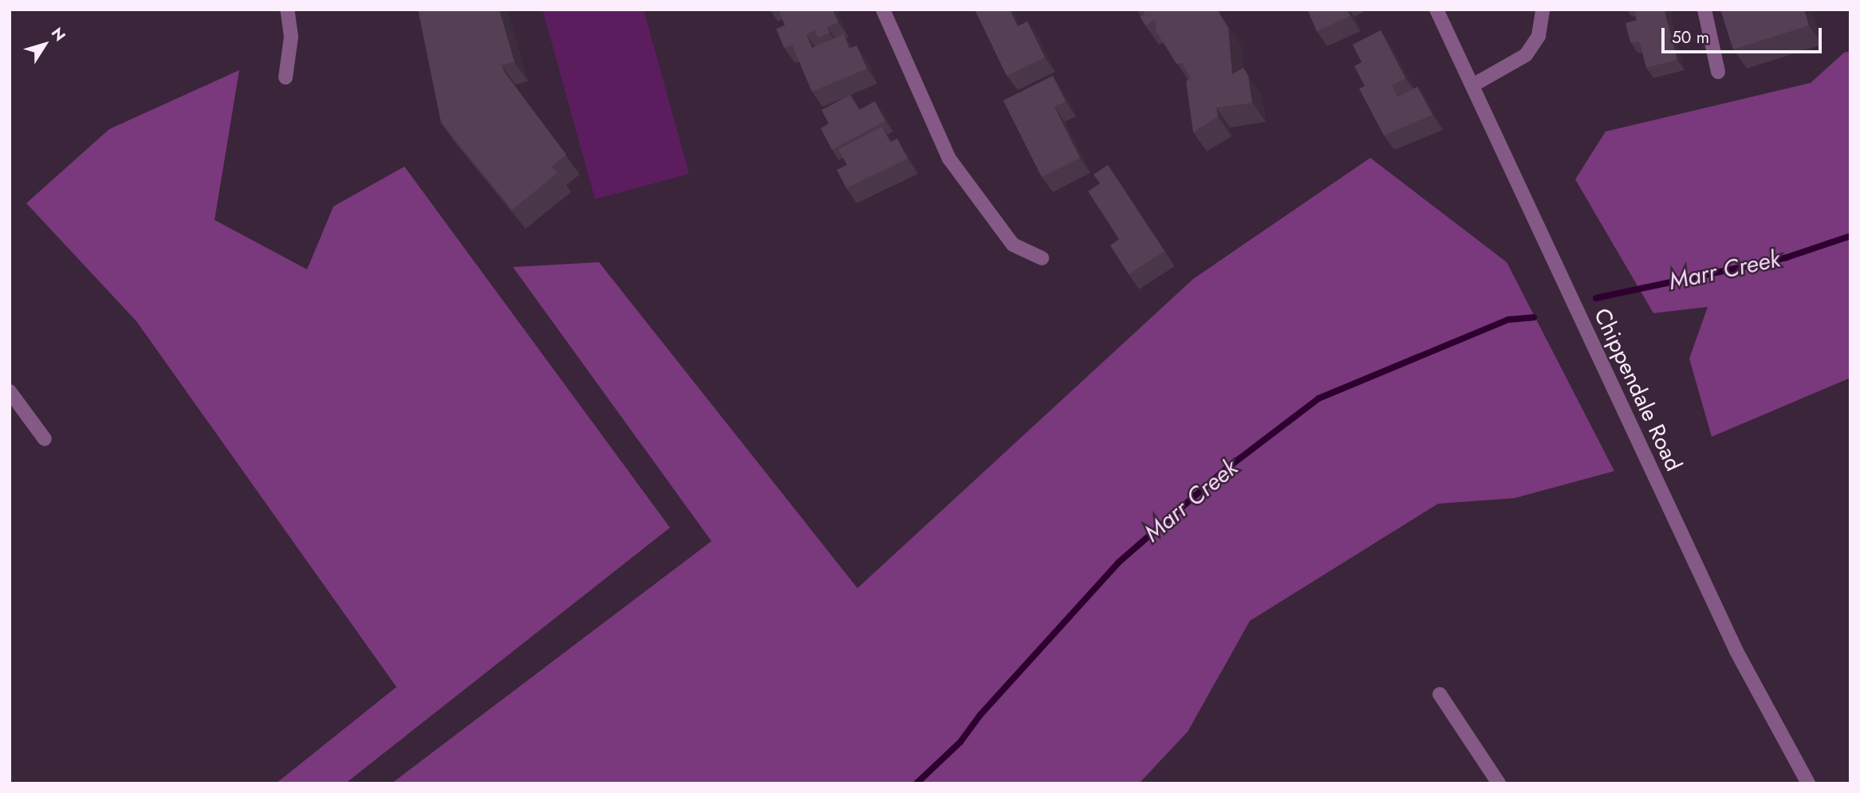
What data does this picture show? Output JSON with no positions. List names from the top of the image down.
{
  "streets": {
    "street": ["Chippendale Road"]
  },
  "water": ["Marr Creek"],
  "scale_bar": "50 m",
  "north": "top right"
}
